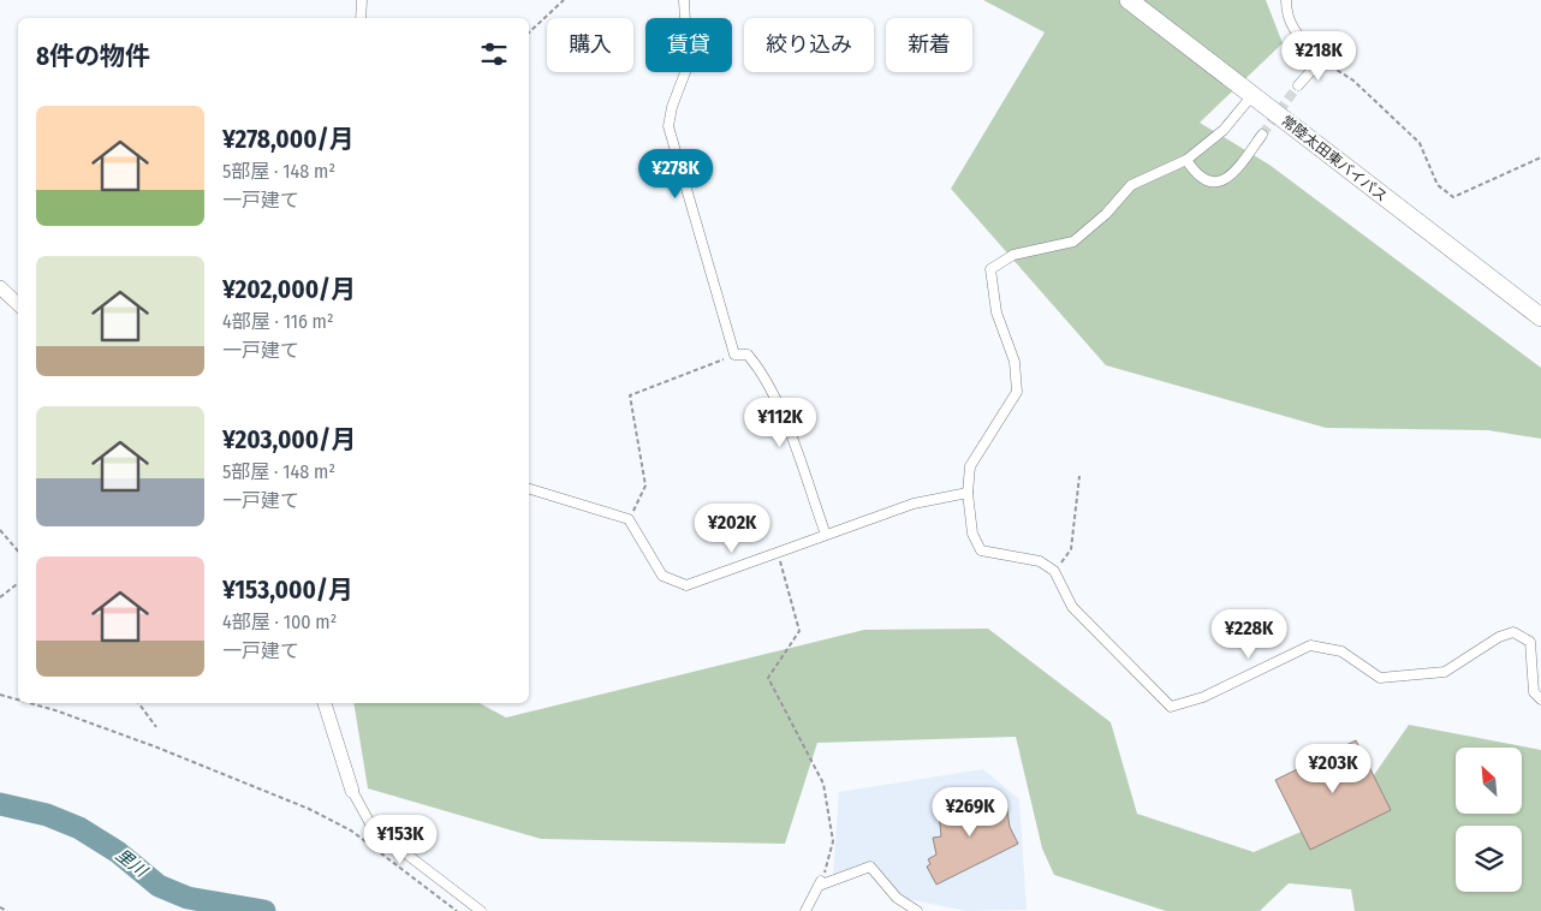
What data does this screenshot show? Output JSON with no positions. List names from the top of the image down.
{
  "streets": {
    "highway": ["常陸太田東バイパス"]
  },
  "water": ["里川"],
  "north": "top left",
  "page": {
    "chip": [
      "購入",
      "賃貸",
      "絞り込み",
      "新着"
    ],
    "heading": "8件の物件",
    "price": [
      "¥218K",
      "¥278K",
      "¥112K",
      "¥202K",
      "¥228K",
      "¥203K",
      "¥269K",
      "¥153K"
    ],
    "list": [
      {
        "name": "¥278,000/月",
        "note": "5部屋 · 148 m² · 一戸建て"
      },
      {
        "name": "¥202,000/月",
        "note": "4部屋 · 116 m² · 一戸建て"
      },
      {
        "name": "¥203,000/月",
        "note": "5部屋 · 148 m² · 一戸建て"
      },
      {
        "name": "¥153,000/月",
        "note": "4部屋 · 100 m² · 一戸建て"
      }
    ]
  }
}
